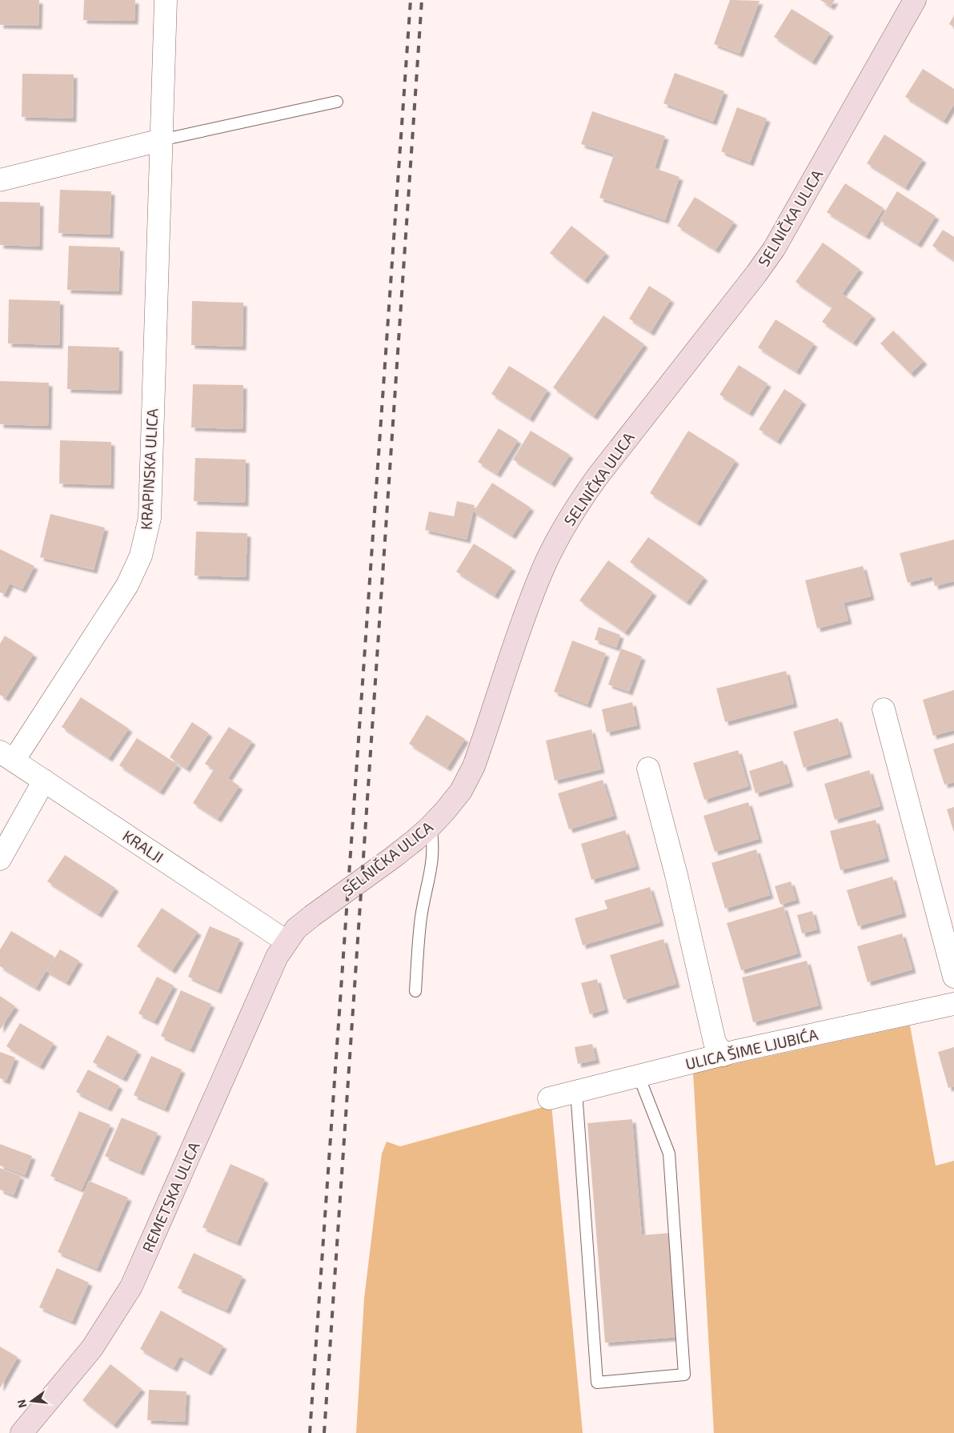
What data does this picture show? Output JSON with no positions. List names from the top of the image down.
{
  "streets": {
    "street": [
      "SELNIČKA ULICA",
      "KRAPINSKA ULICA",
      "KRALJI",
      "ULICA ŠIME LJUBIĆA",
      "REMETSKA ULICA"
    ]
  },
  "crossings": [
    ["SELNIČKA ULICA", "KRALJI"],
    ["SELNIČKA ULICA", "REMETSKA ULICA"],
    ["KRAPINSKA ULICA", "KRALJI"],
    ["KRALJI", "REMETSKA ULICA"]
  ],
  "north": "left"
}
